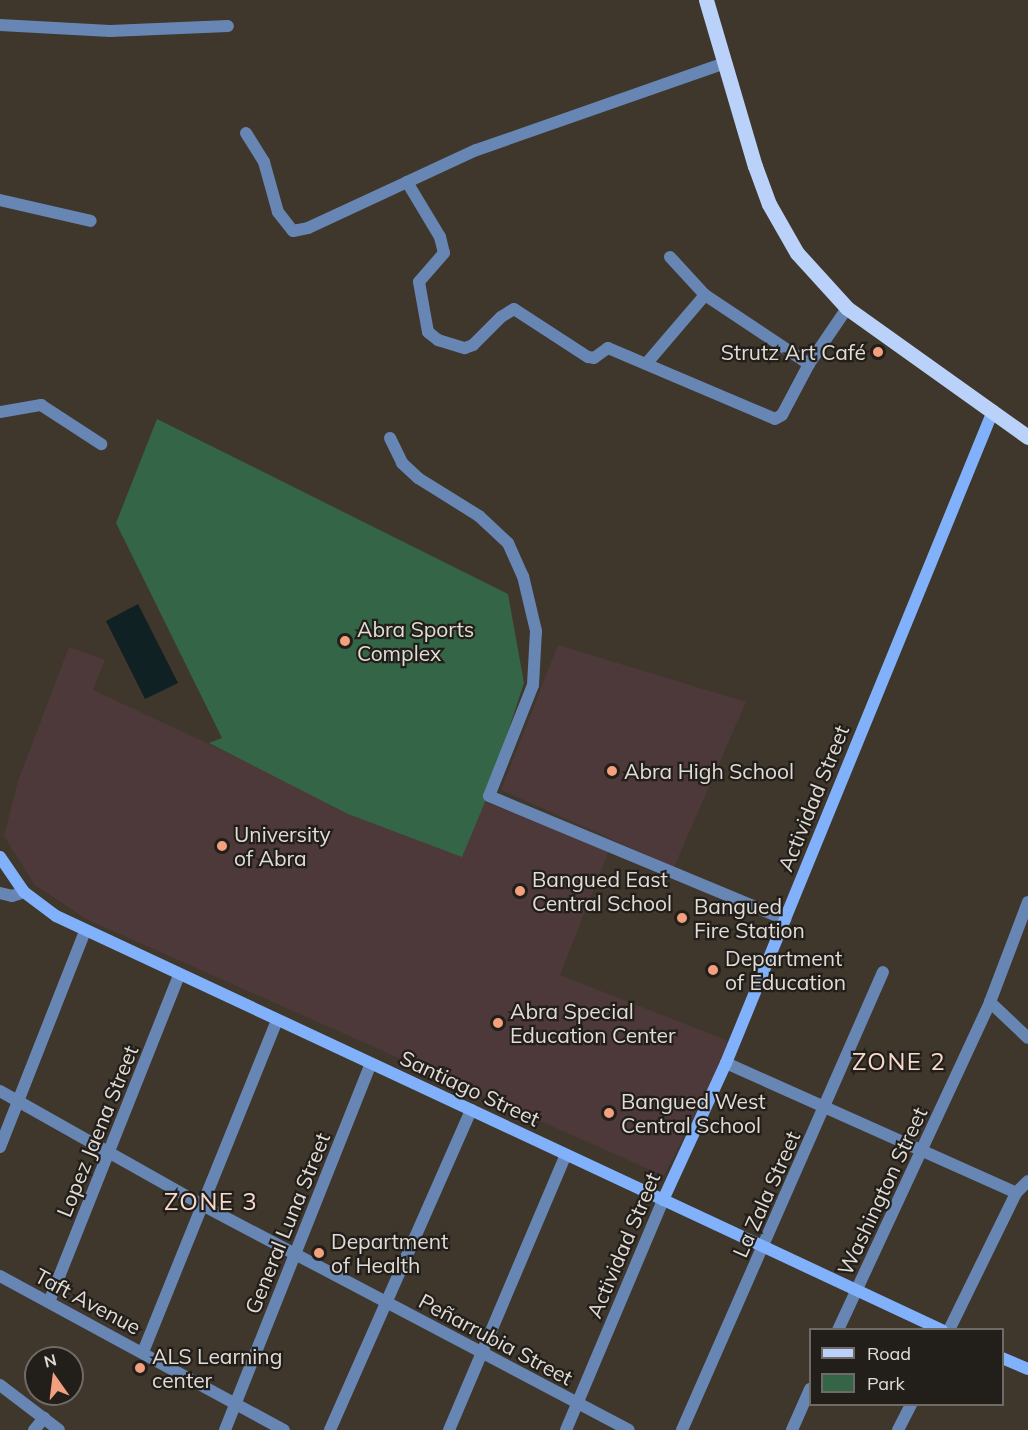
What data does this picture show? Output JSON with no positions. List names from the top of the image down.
{
  "streets": {
    "street": [
      "Actividad Street",
      "Santiago Street",
      "Lopez Jaena Street",
      "Washington Street",
      "La Zala Street",
      "General Luna Street",
      "Taft Avenue",
      "Peñarrubia Street"
    ]
  },
  "crossings": [
    ["Actividad Street", "Santiago Street"],
    ["Actividad Street", "Peñarrubia Street"],
    ["Santiago Street", "Lopez Jaena Street"],
    ["Santiago Street", "Washington Street"],
    ["Santiago Street", "La Zala Street"],
    ["Santiago Street", "General Luna Street"],
    ["Lopez Jaena Street", "Taft Avenue"],
    ["Lopez Jaena Street", "Peñarrubia Street"],
    ["General Luna Street", "Taft Avenue"],
    ["General Luna Street", "Peñarrubia Street"]
  ],
  "districts": ["ZONE 2", "ZONE 3"],
  "places": [
    "Strutz Art Café",
    "Abra Sports Complex",
    "Abra High School",
    "University of Abra",
    "Bangued East Central School",
    "Bangued Fire Station",
    "Department of Education",
    "Abra Special Education Center",
    "Bangued West Central School",
    "Department of Health",
    "ALS Learning center"
  ],
  "legend": ["Road", "Park"],
  "north": "top"
}
